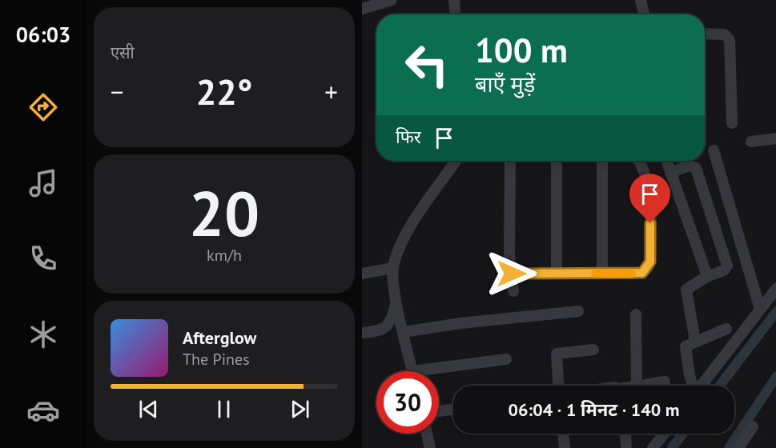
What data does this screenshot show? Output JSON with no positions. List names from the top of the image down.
{
  "page": {
    "tabs": "06:03",
    "tile": [
      "एसी",
      ["20", "km/h"]
    ],
    "turn": ["100 m", "बाएँ मुड़ें"],
    "heat": ["−", "22°", "+"],
    "then": "फिर",
    "song": ["Afterglow", "The Pines"],
    "limit": "30",
    "trip": "06:04 · 1 मिनट · 140 m"
  }
}
